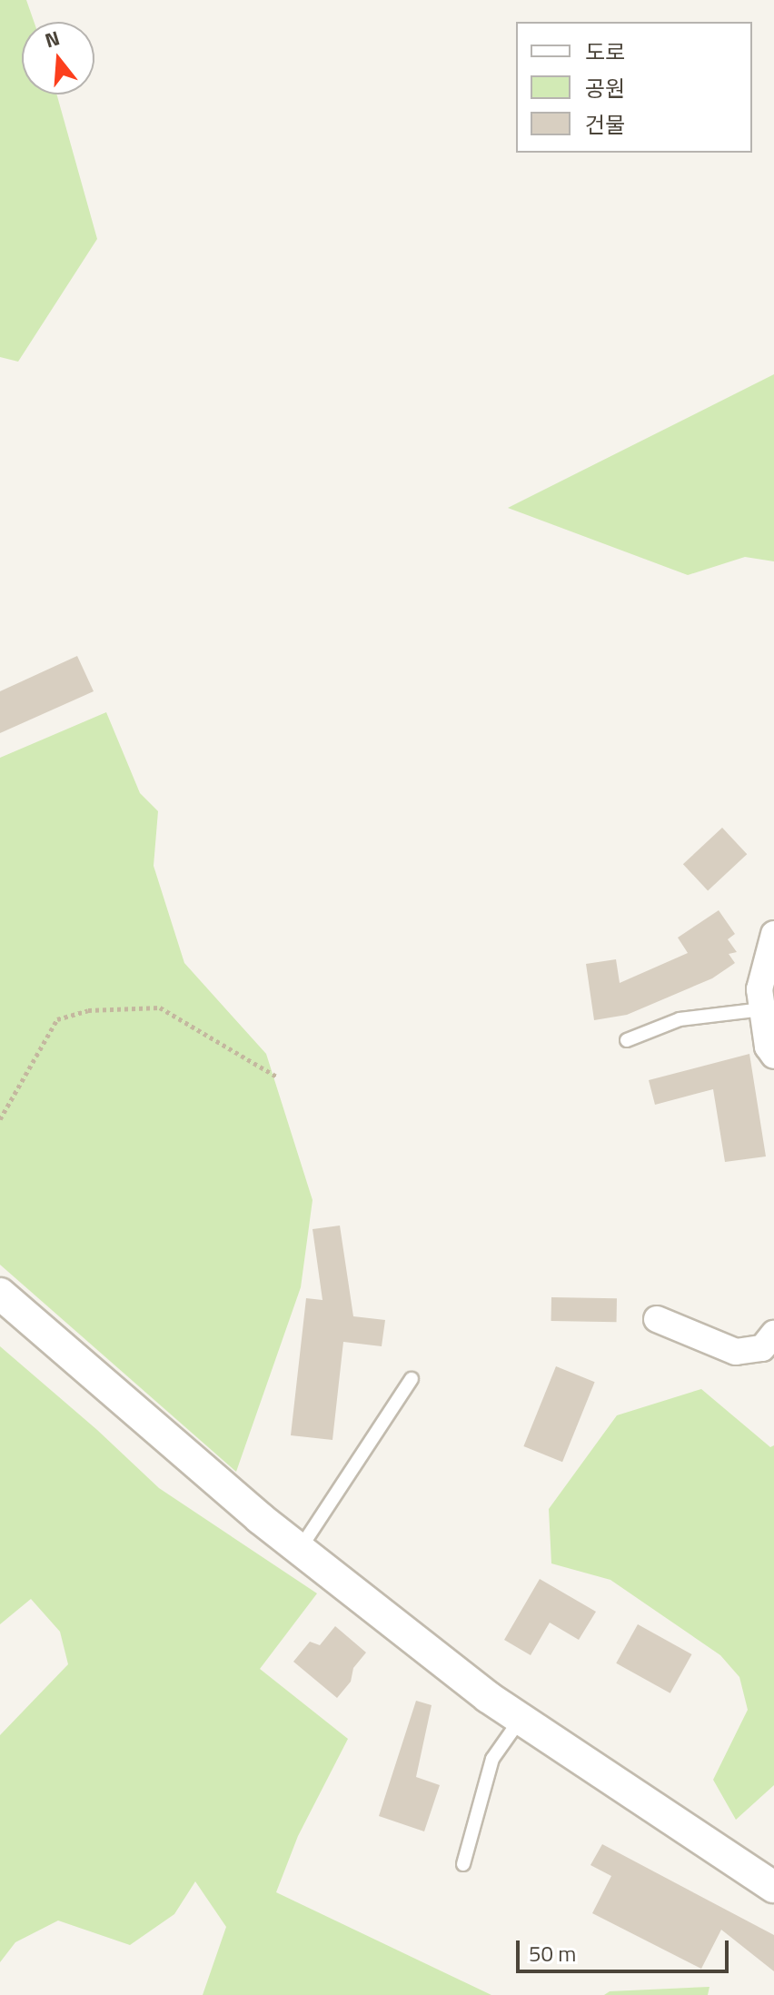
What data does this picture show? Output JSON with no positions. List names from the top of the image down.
{
  "legend": ["도로", "공원", "건물"],
  "scale_bar": "50 m",
  "north": "top"
}
